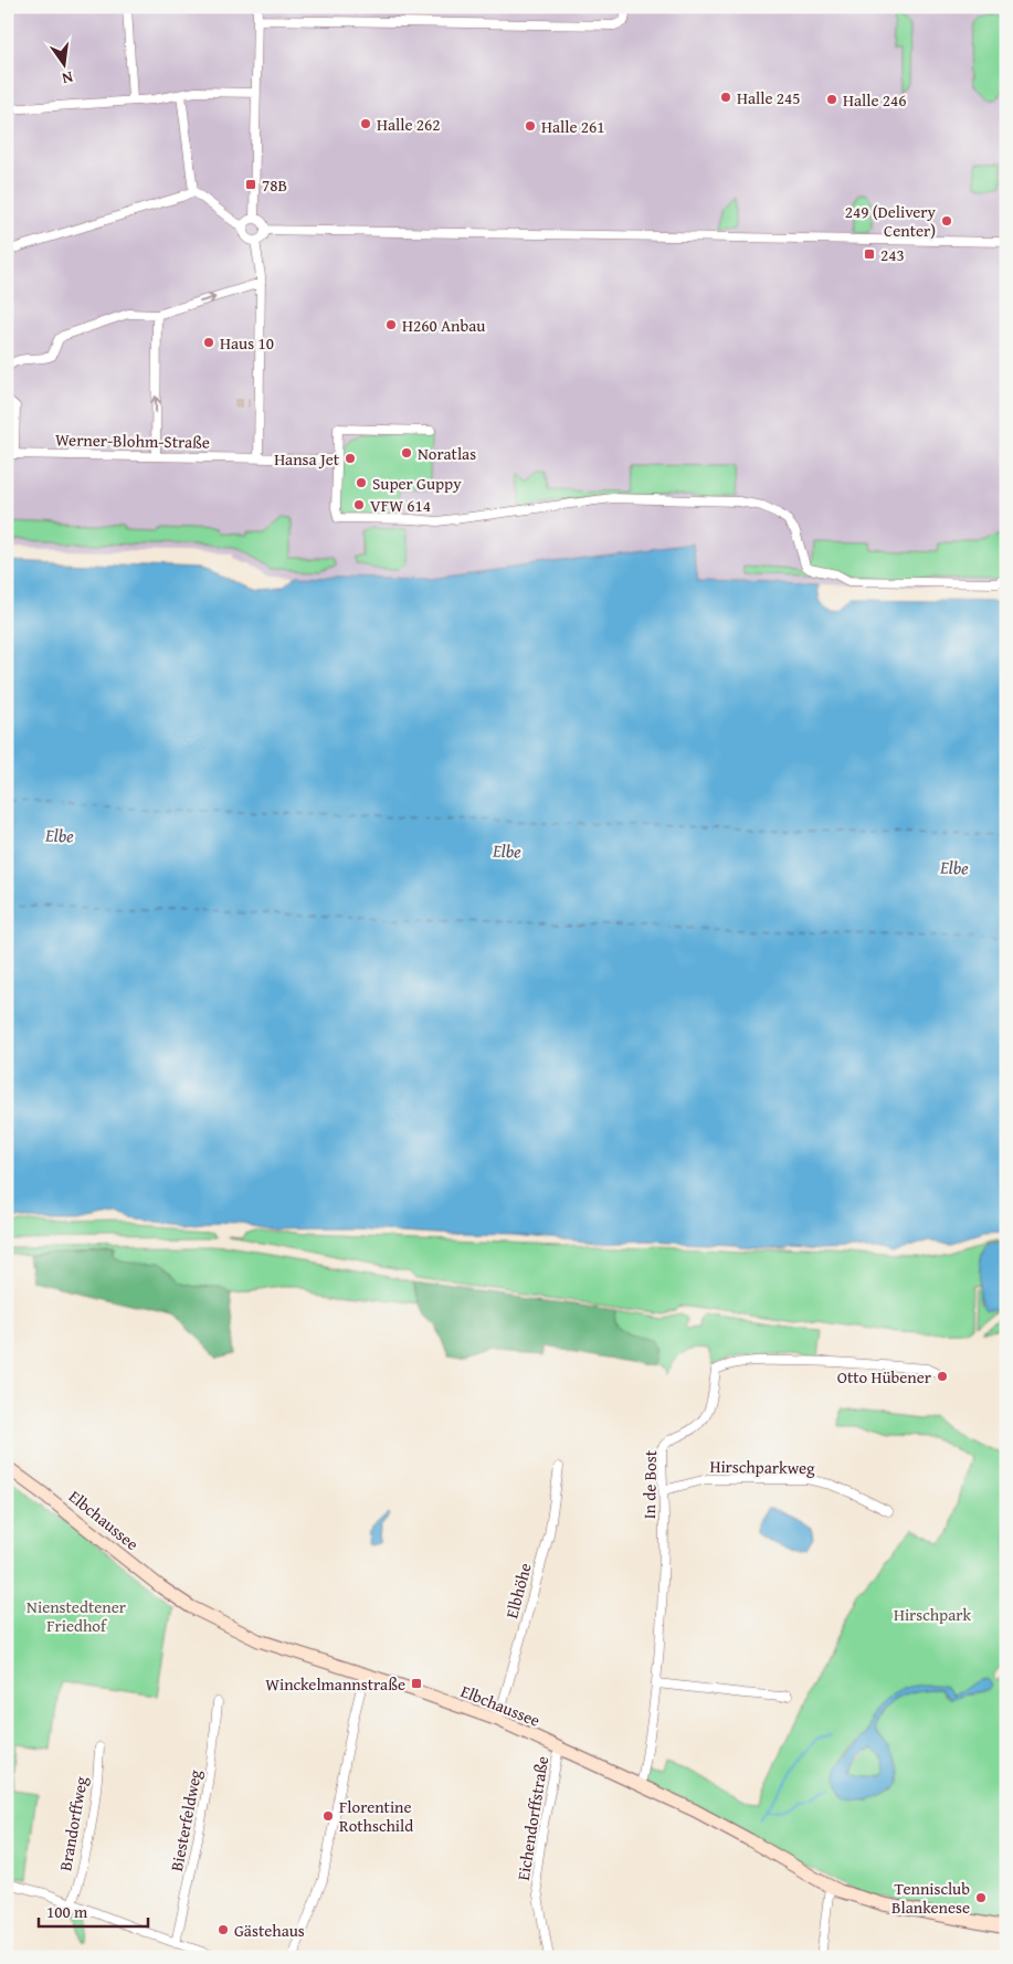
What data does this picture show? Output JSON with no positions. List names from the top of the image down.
{
  "streets": {
    "main road": ["Elbchaussee"],
    "street": [
      "Werner-Blohm-Straße",
      "Hirschparkweg",
      "In de Bost",
      "Elbhöhe",
      "Eichendorffstraße",
      "Biesterfeldweg",
      "Brandorffweg"
    ]
  },
  "crossings": [
    ["Hirschparkweg", "In de Bost"],
    ["In de Bost", "Elbchaussee"],
    ["Elbchaussee", "Elbhöhe"],
    ["Elbchaussee", "Eichendorffstraße"]
  ],
  "water": ["Elbe"],
  "parks": ["Nienstedtener Friedhof", "Hirschpark"],
  "places": {
    "other": [
      "Halle 245",
      "Halle 246",
      "Halle 262",
      "Halle 261",
      "249 (Delivery Center)",
      "H260 Anbau",
      "Haus 10",
      "Noratlas",
      "Hansa Jet",
      "Super Guppy",
      "VFW 614",
      "Otto Hübener",
      "Florentine Rothschild",
      "Tennisclub Blankenese",
      "Gästehaus"
    ],
    "transit": ["78B", "243", "Winckelmannstraße"]
  },
  "scale_bar": "100 m",
  "north": "bottom"
}
